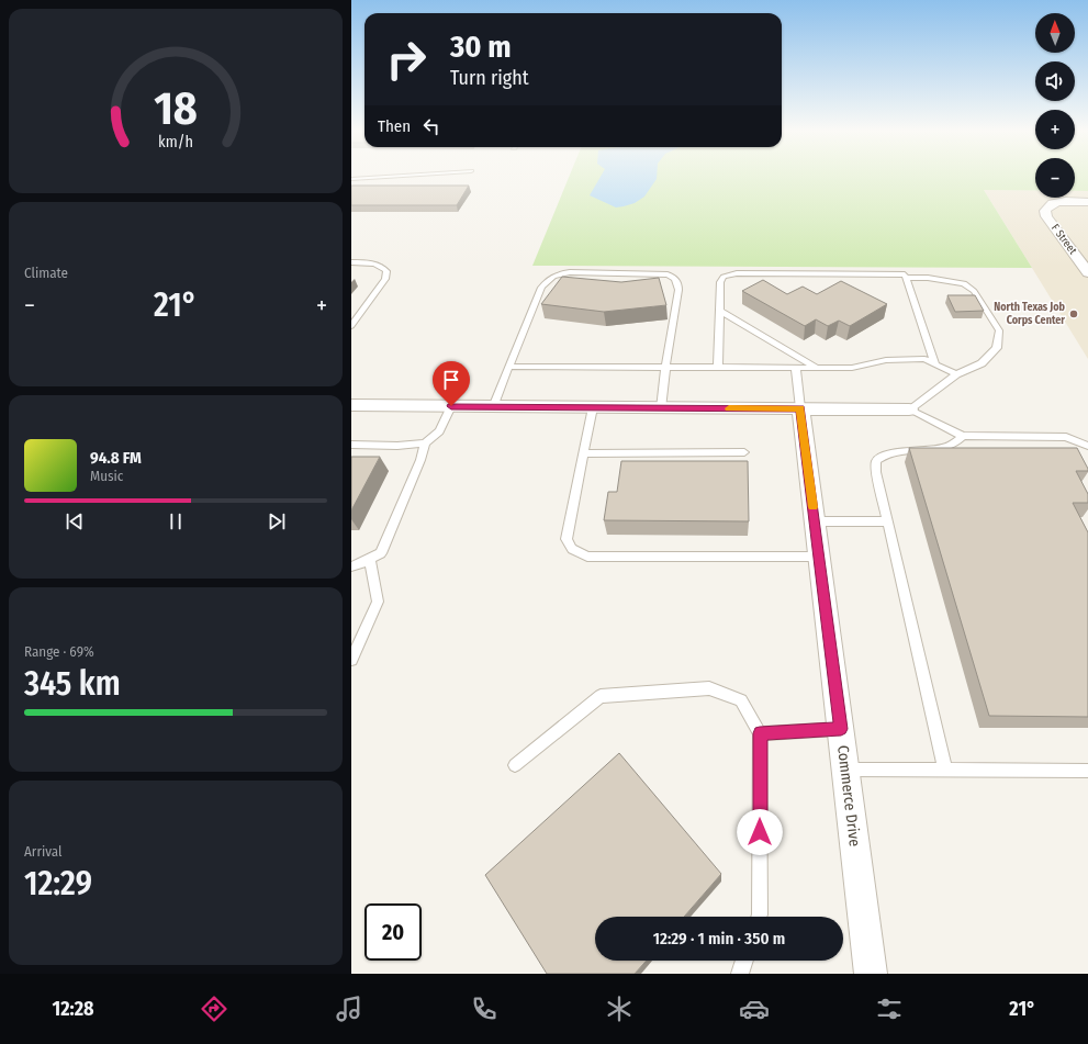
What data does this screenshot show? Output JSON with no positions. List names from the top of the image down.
{
  "streets": {
    "street": ["F Street", "Commerce Drive"]
  },
  "places": ["North Texas Job Corps Center"],
  "north": "top",
  "page": {
    "map_buttons": ["+", "−"],
    "turn": ["30 m", "Turn right"],
    "then": "Then",
    "tile": [
      "Climate",
      ["Range · 69%", "345 km"],
      ["Arrival", "12:29"]
    ],
    "heat": ["−", "21°", "+"],
    "song": ["94.8 FM", "Music"],
    "limit": "20",
    "trip": "12:29 · 1 min · 350 m",
    "tabs": ["12:28", "21°"],
    "gauge": ["18", "km/h"]
  }
}
